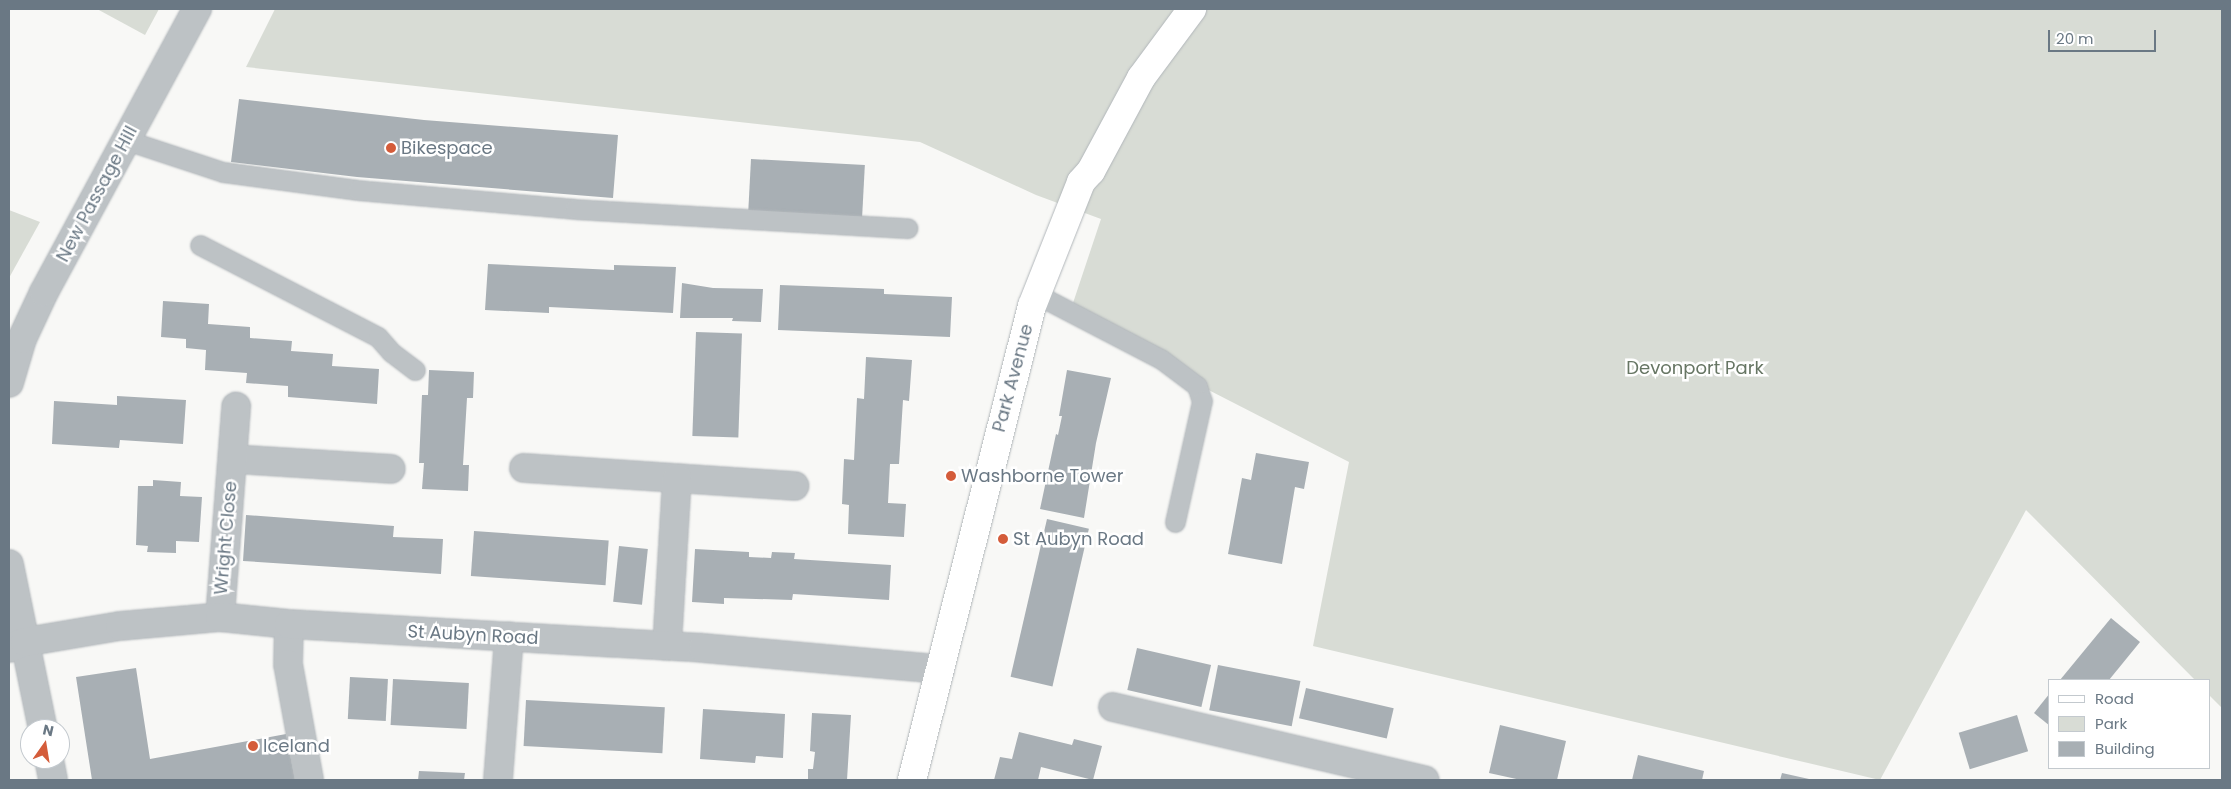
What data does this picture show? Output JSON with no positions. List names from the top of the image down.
{
  "streets": {
    "main road": ["Park Avenue"],
    "street": ["New Passage Hill", "Wright Close", "St Aubyn Road"]
  },
  "crossings": [
    ["Park Avenue", "St Aubyn Road"],
    ["Wright Close", "St Aubyn Road"]
  ],
  "parks": ["Devonport Park"],
  "places": [
    "Bikespace",
    "Washborne Tower",
    "St Aubyn Road",
    "Iceland"
  ],
  "legend": ["Road", "Park", "Building"],
  "scale_bar": "20 m",
  "north": "top"
}
